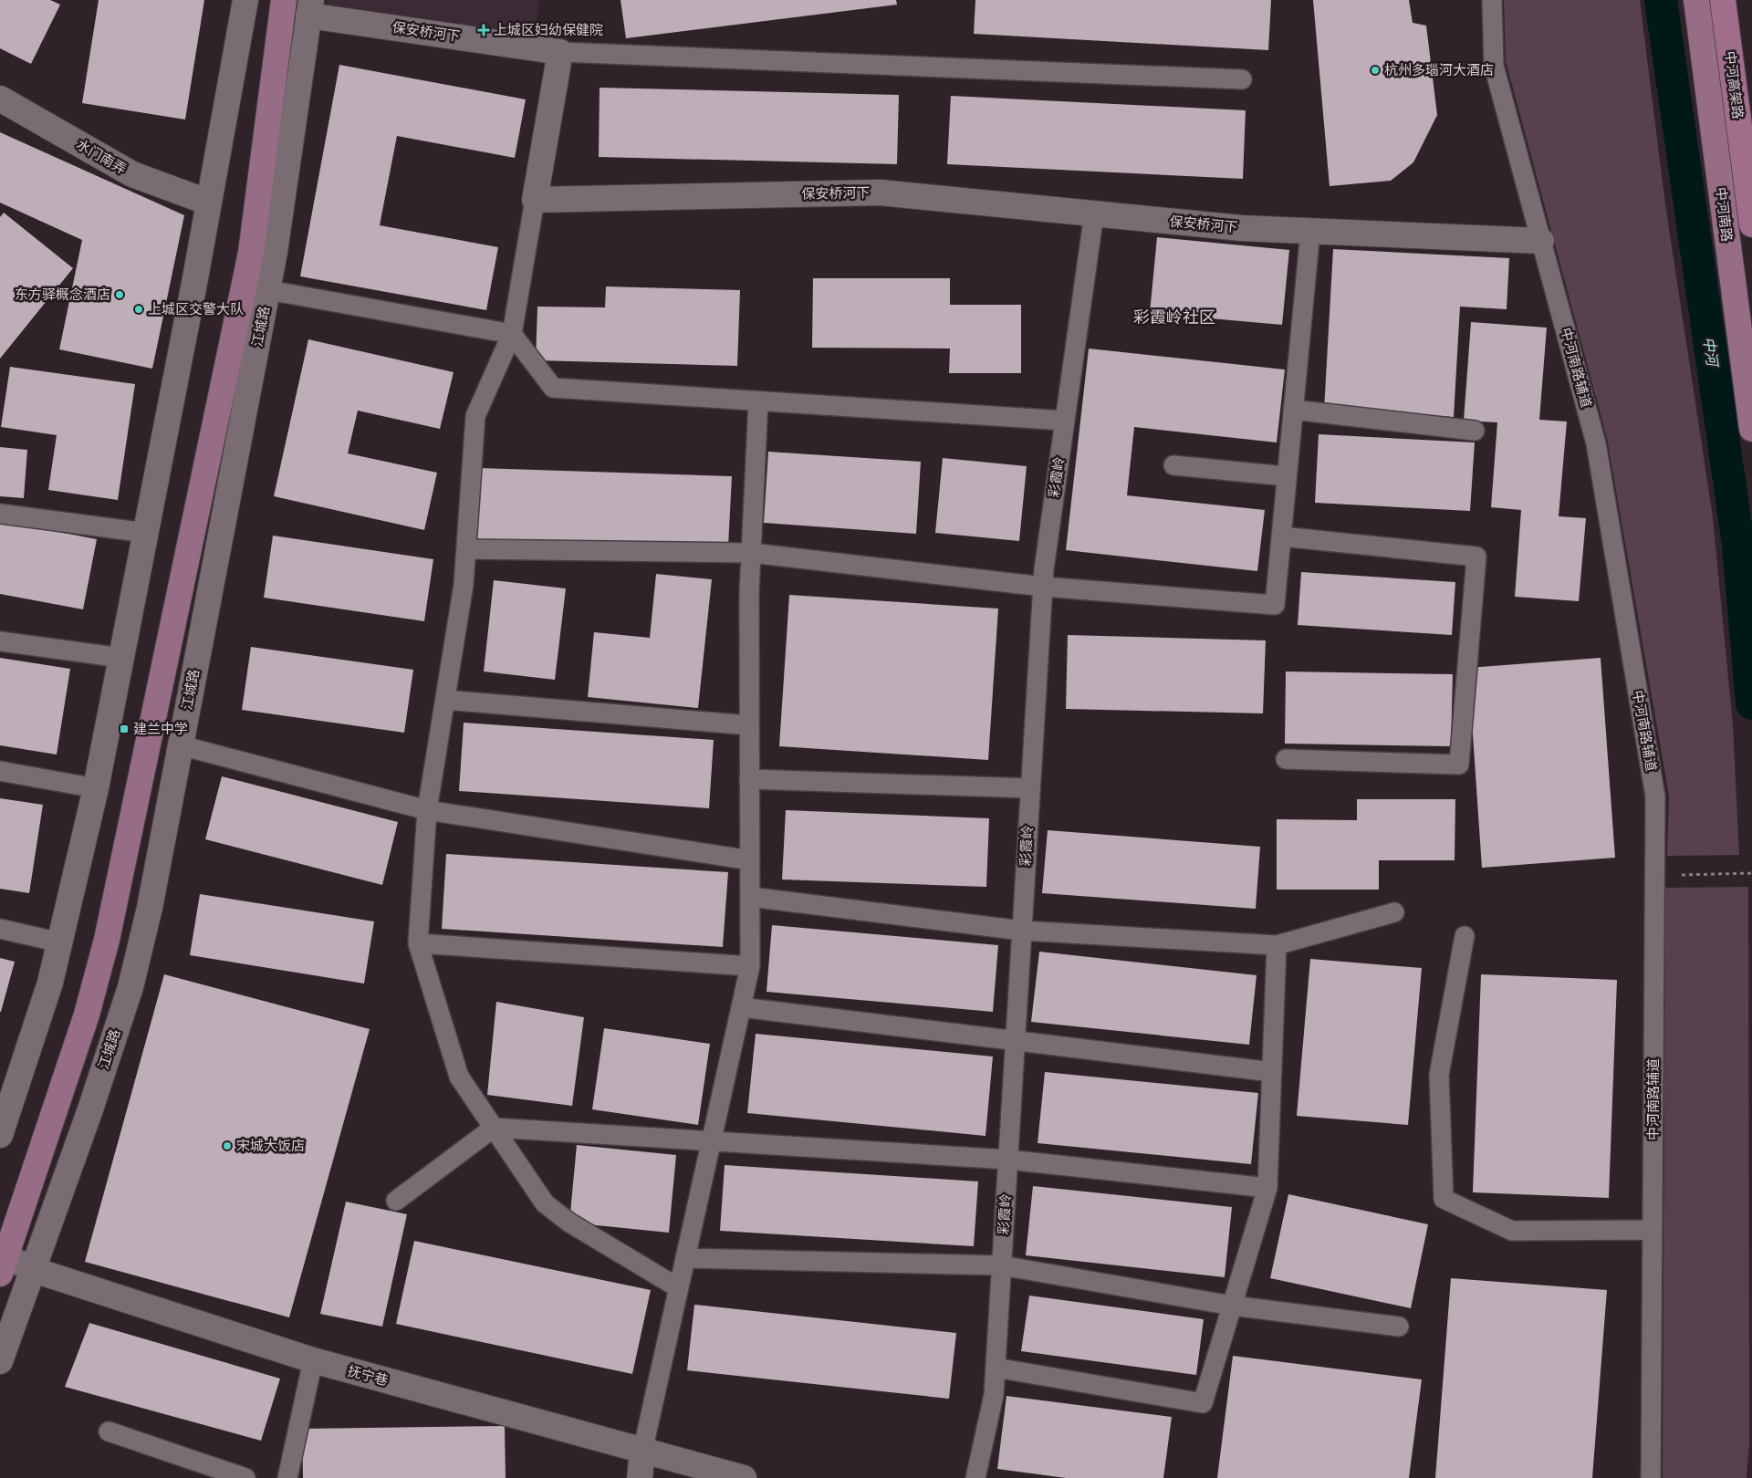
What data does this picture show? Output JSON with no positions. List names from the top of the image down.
{
  "streets": {
    "highway": ["中河高架路"],
    "main road": ["中河南路", "江城路"],
    "street": ["保安桥河下", "水门南弄", "抚宁巷"],
    "lane": ["中河南路辅道", "彩霞岭"]
  },
  "crossings": [
    ["保安桥河下", "江城路"],
    ["保安桥河下", "中河南路辅道"],
    ["保安桥河下", "彩霞岭"],
    ["江城路", "抚宁巷"]
  ],
  "districts": ["彩霞岭社区"],
  "water": ["中河"],
  "places": {
    "health": ["上城区妇幼保健院"],
    "other": [
      "杭州多瑙河大酒店",
      "东方驿概念酒店",
      "上城区交警大队",
      "宋城大饭店"
    ],
    "transit": ["建兰中学"]
  }
}
